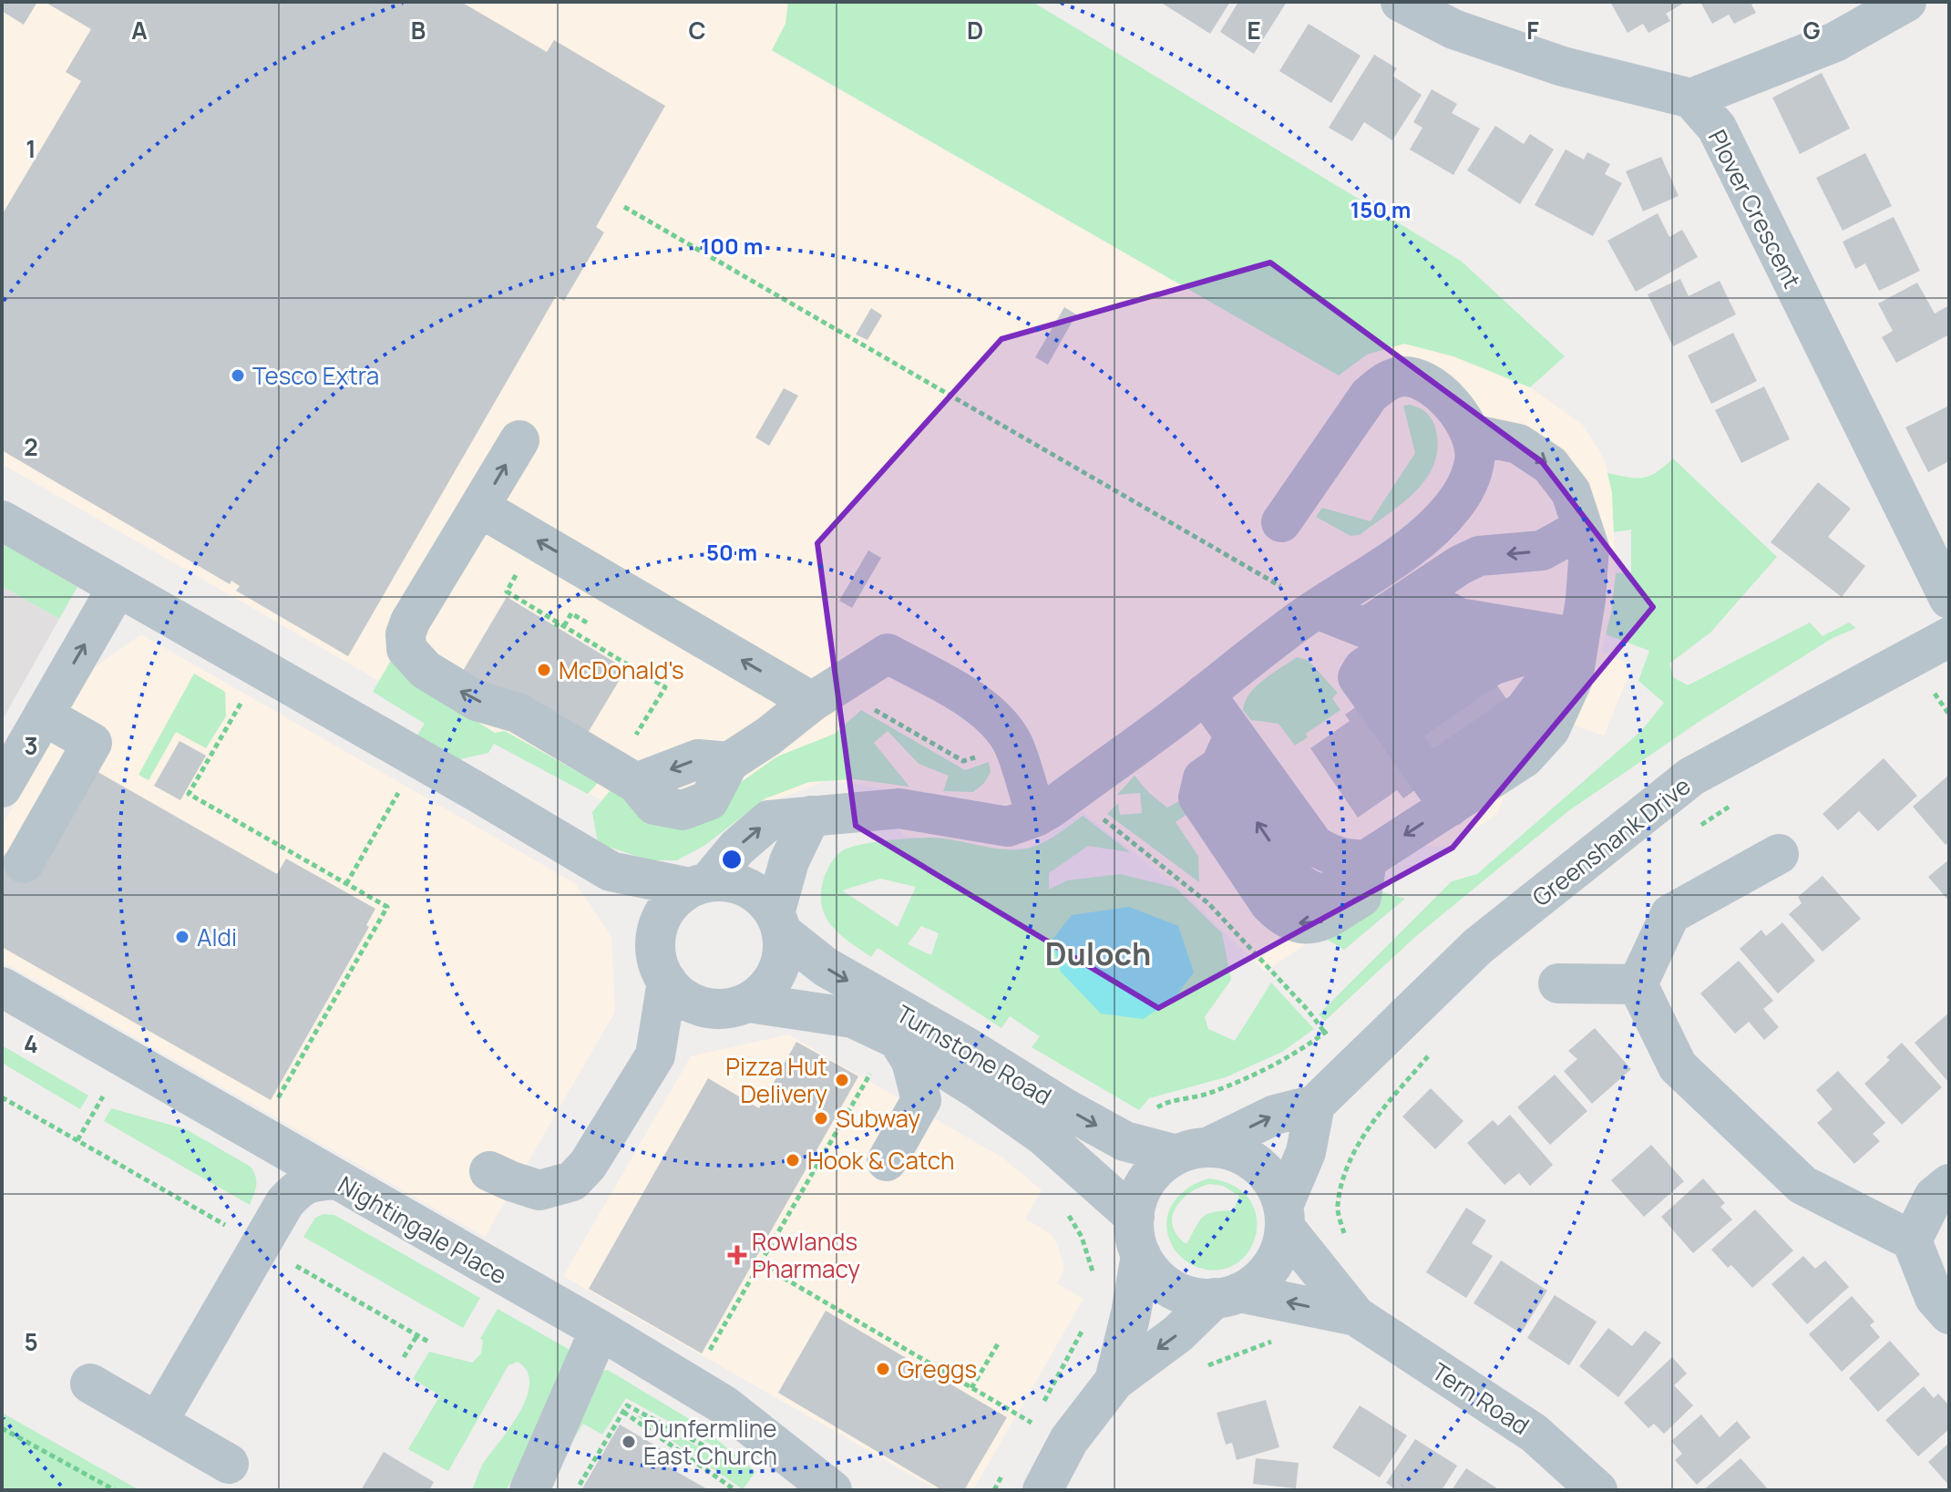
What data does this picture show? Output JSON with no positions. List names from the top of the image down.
{
  "streets": {
    "street": [
      "Plover Crescent",
      "Greenshank Drive",
      "Turnstone Road",
      "Nightingale Place",
      "Tern Road"
    ]
  },
  "crossings": [
    ["Turnstone Road", "Tern Road"]
  ],
  "districts": ["Duloch"],
  "places": {
    "other": [
      "Tesco Extra",
      "McDonald's",
      "Aldi",
      "Pizza Hut Delivery",
      "Subway",
      "Hook & Catch",
      "Greggs",
      "Dunfermline East Church"
    ],
    "health": ["Rowlands Pharmacy"]
  },
  "grid": {
    "columns": [
      "A",
      "B",
      "C",
      "D",
      "E",
      "F",
      "G"
    ],
    "rows": [
      "1",
      "2",
      "3",
      "4",
      "5"
    ]
  },
  "rings": ["150 m", "100 m", "50 m"]
}
